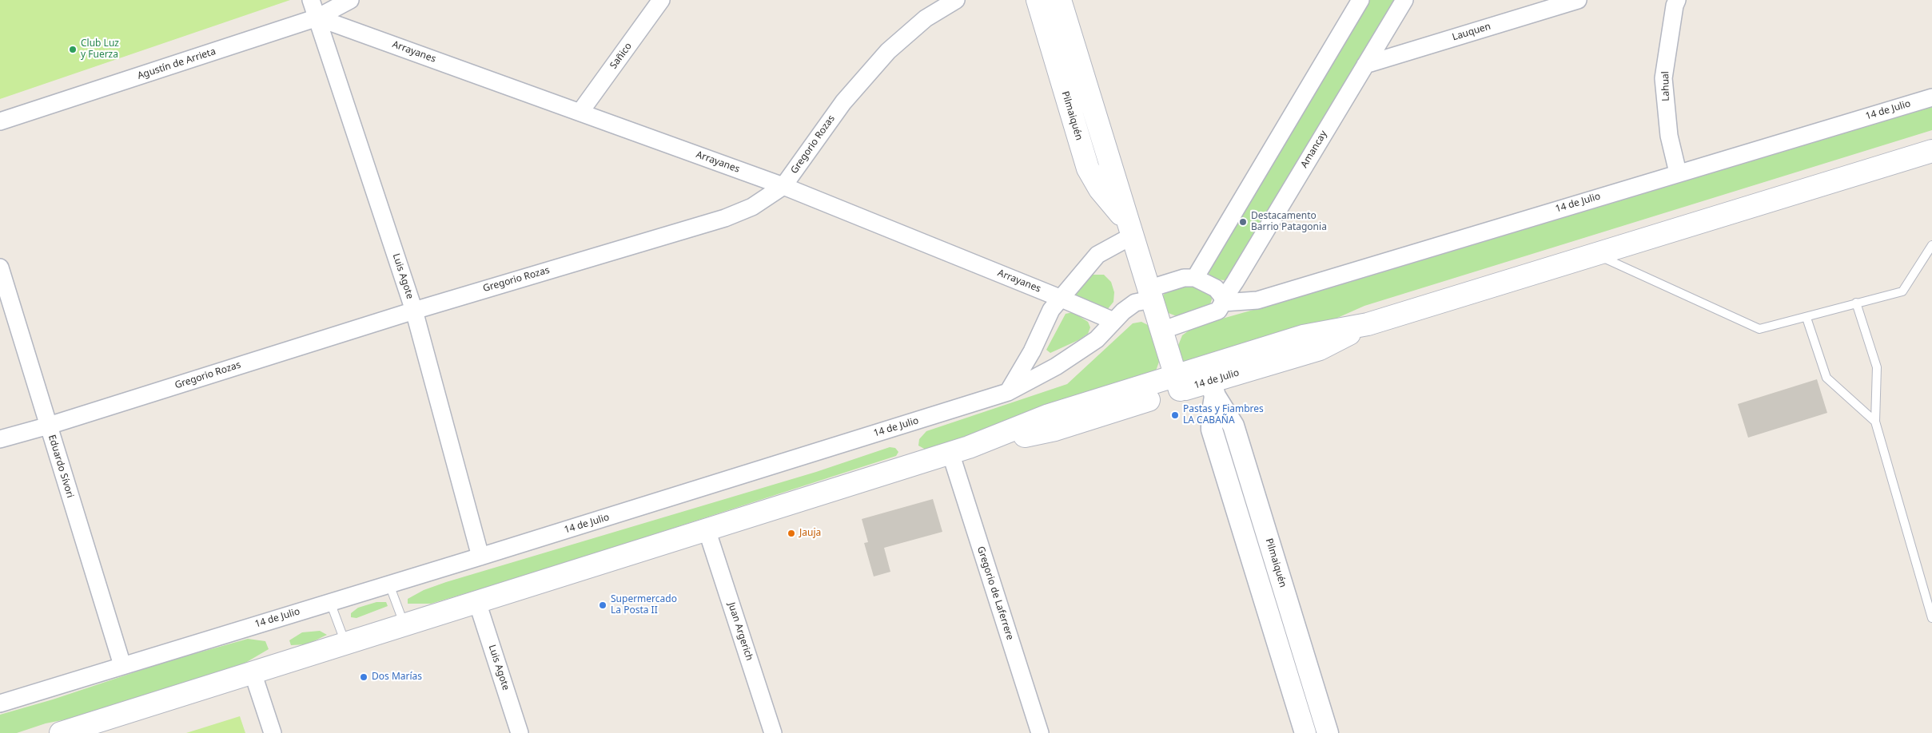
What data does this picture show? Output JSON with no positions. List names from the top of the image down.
{
  "streets": {
    "main road": ["14 de Julio", "Pilmaiquén"],
    "street": [
      "Lauquen",
      "Arrayanes",
      "Sañico",
      "Agustín de Arrieta",
      "Lahual",
      "Gregorio Rozas",
      "Amancay",
      "Luis Agote",
      "Eduardo Sívori",
      "Gregorio de Laferrere",
      "Juan Argerich"
    ]
  },
  "crossings": [
    ["Lauquen", "Amancay"],
    ["Arrayanes", "Sañico"],
    ["Arrayanes", "Agustín de Arrieta"],
    ["Arrayanes", "14 de Julio"],
    ["Arrayanes", "Gregorio Rozas"],
    ["Arrayanes", "Luis Agote"],
    ["Agustín de Arrieta", "Luis Agote"],
    ["Lahual", "14 de Julio"],
    ["14 de Julio", "Pilmaiquén"],
    ["14 de Julio", "Amancay"],
    ["14 de Julio", "Luis Agote"],
    ["14 de Julio", "Eduardo Sívori"],
    ["14 de Julio", "Gregorio de Laferrere"],
    ["14 de Julio", "Juan Argerich"],
    ["Pilmaiquén", "Amancay"],
    ["Gregorio Rozas", "Luis Agote"],
    ["Gregorio Rozas", "Eduardo Sívori"]
  ],
  "places": [
    "Club Luz y Fuerza",
    "Destacamento Barrio Patagonia",
    "Pastas y Fiambres LA CABAÑA",
    "Jauja",
    "Supermercado La Posta II",
    "Dos Marías"
  ]
}
